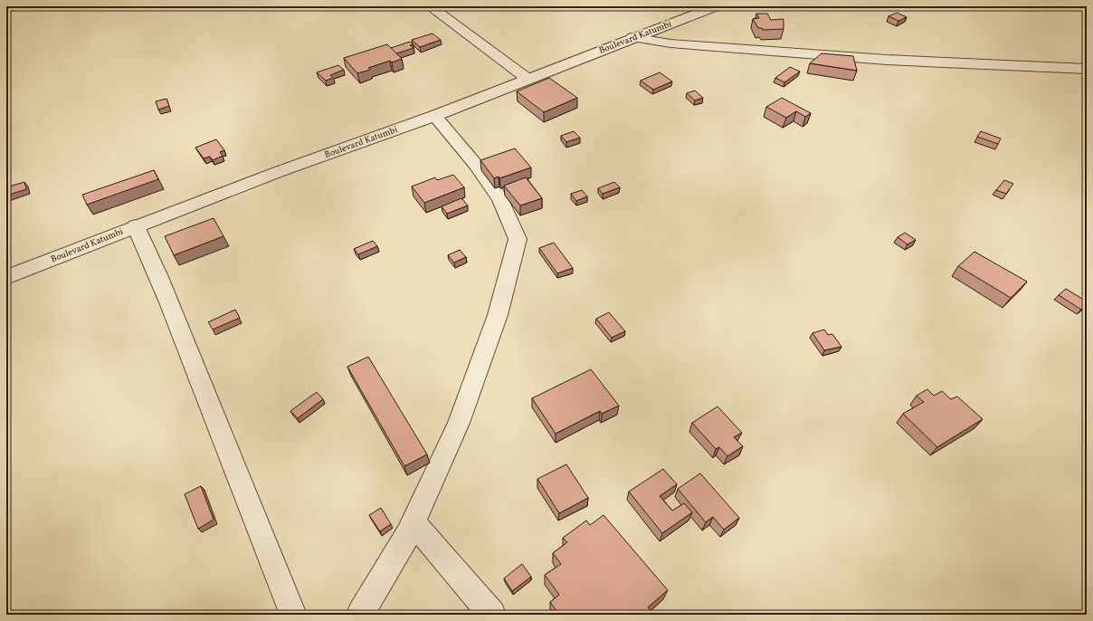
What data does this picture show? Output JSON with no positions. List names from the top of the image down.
{
  "streets": {
    "street": ["Boulevard Katumbi"]
  }
}
